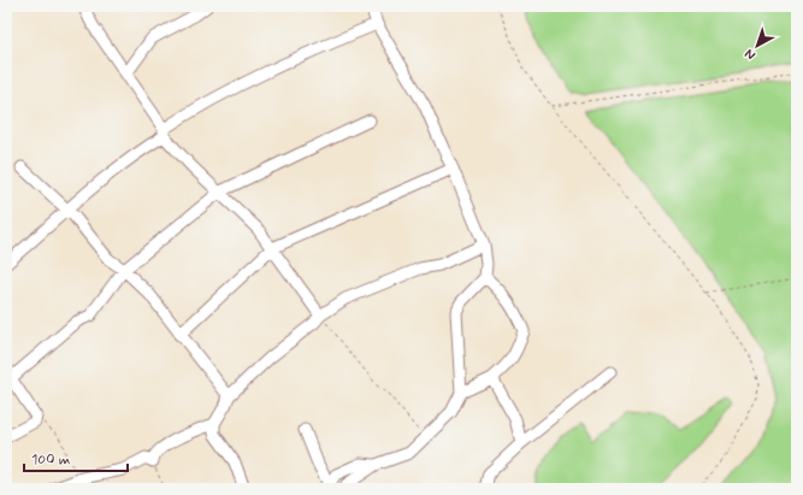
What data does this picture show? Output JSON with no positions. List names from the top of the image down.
{
  "scale_bar": "100 m",
  "north": "bottom left"
}
